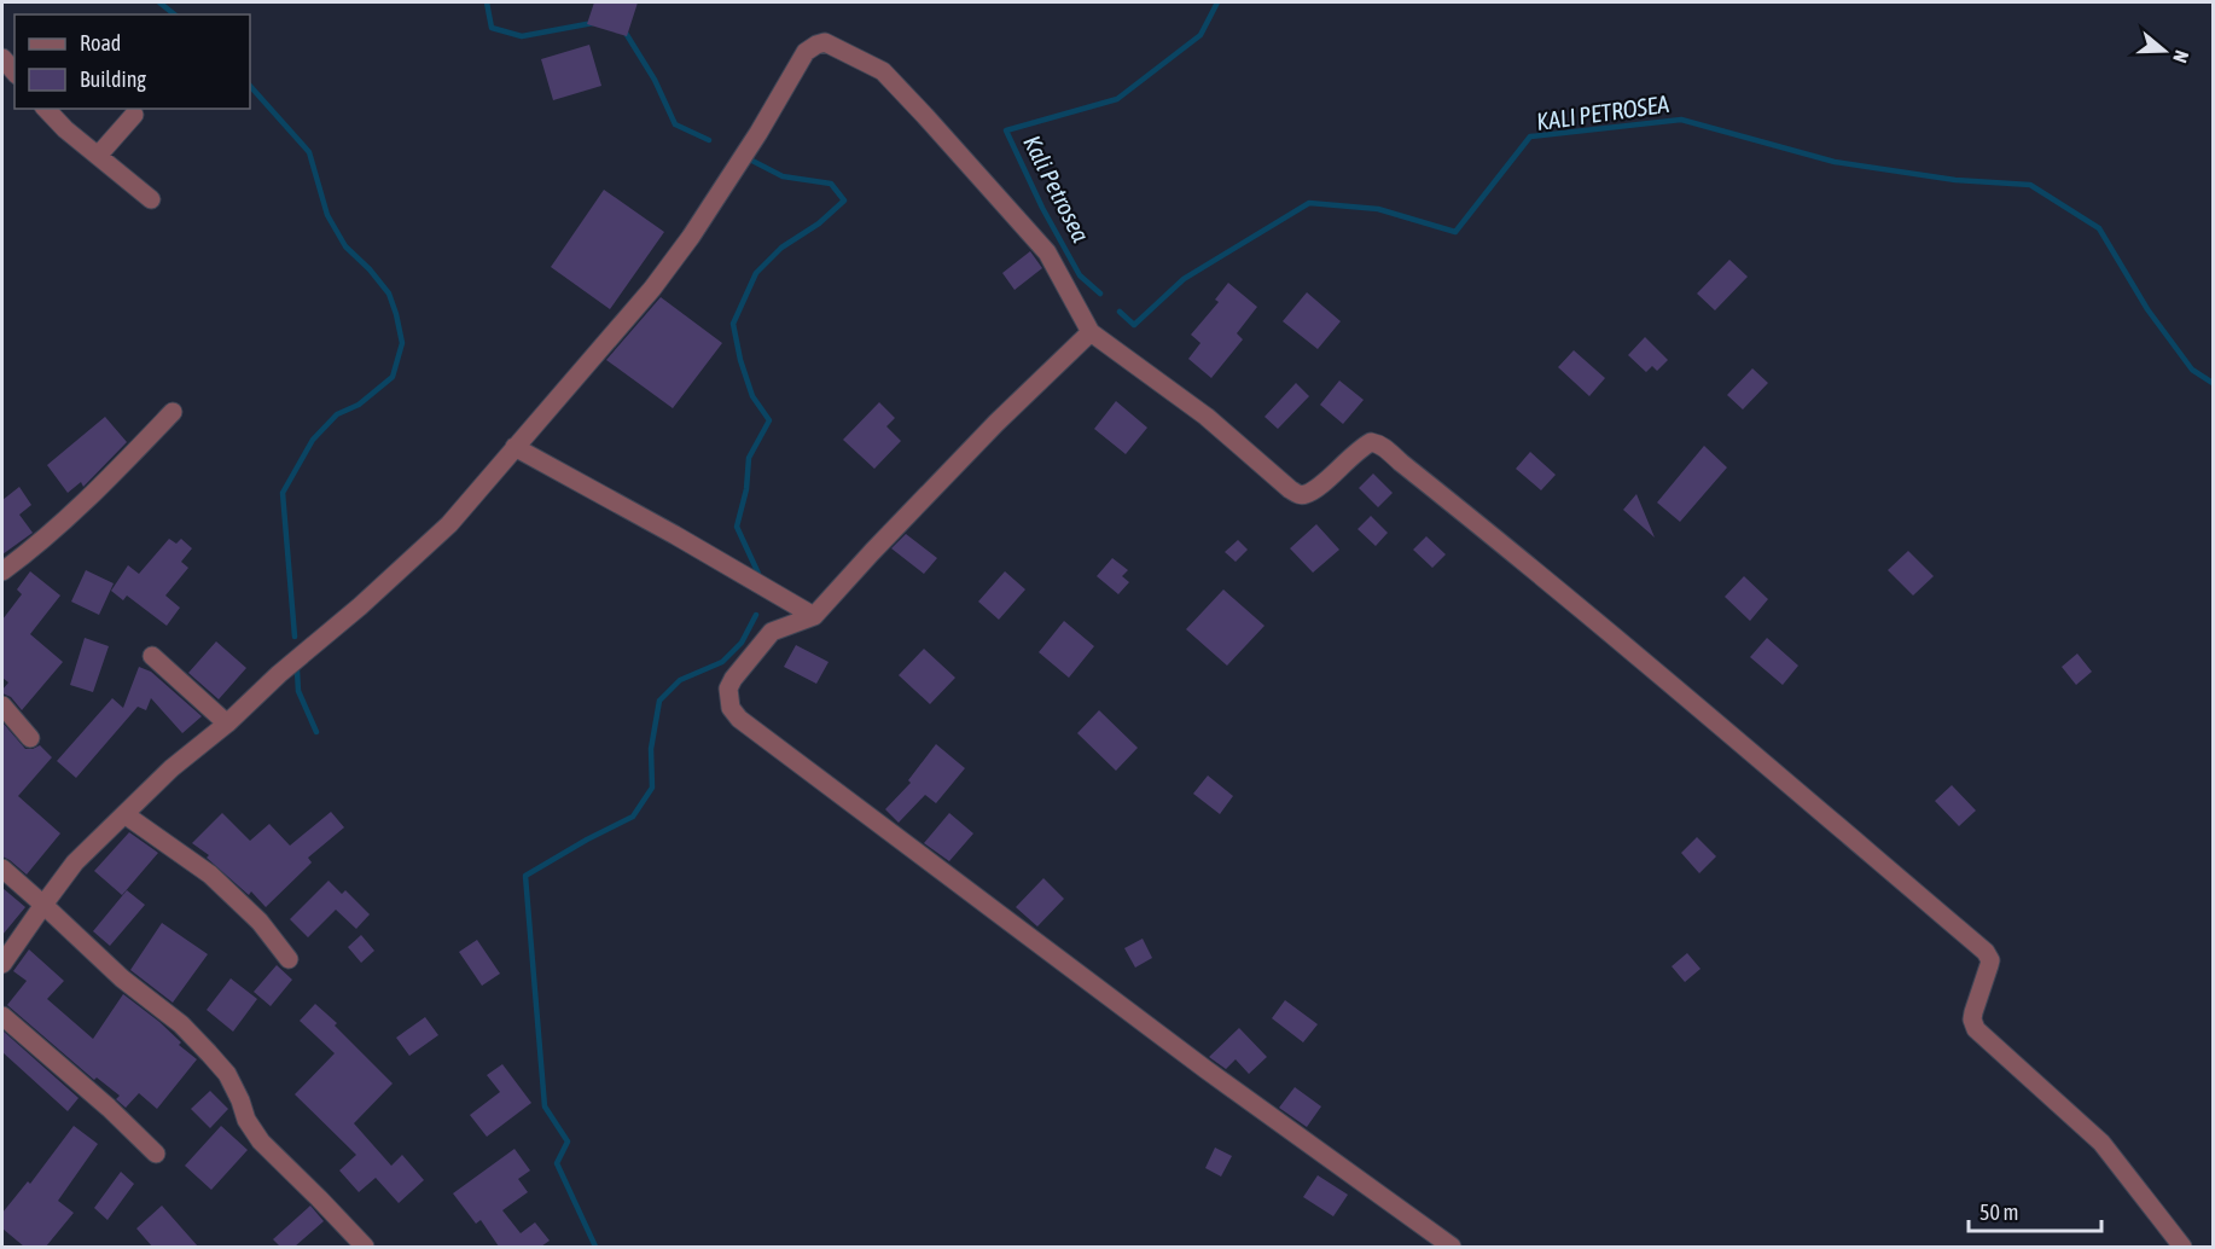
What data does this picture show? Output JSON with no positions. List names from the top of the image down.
{
  "water": ["KALI PETROSEA", "Kali Petrosea"],
  "legend": ["Road", "Building"],
  "scale_bar": "50 m",
  "north": "right"
}
